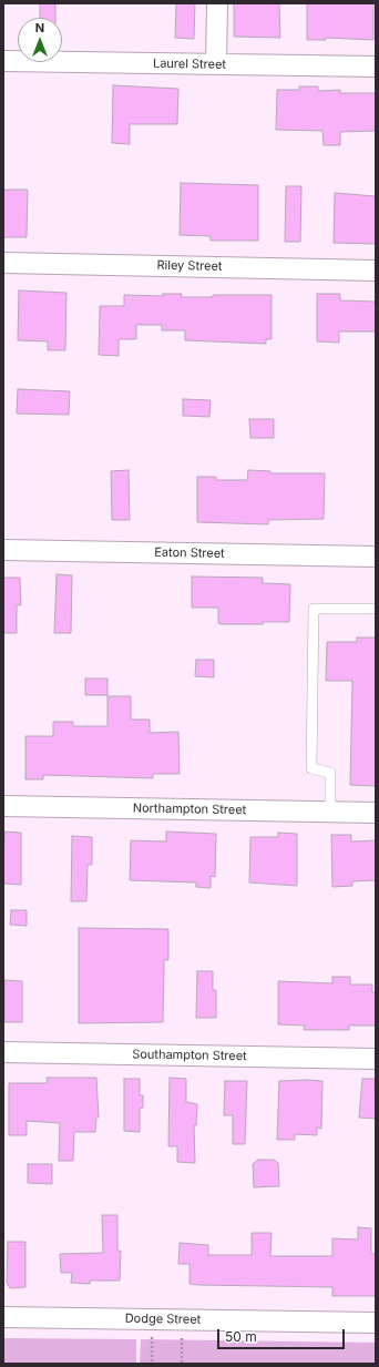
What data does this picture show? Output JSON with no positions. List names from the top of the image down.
{
  "streets": {
    "street": [
      "Laurel Street",
      "Riley Street",
      "Eaton Street",
      "Northampton Street",
      "Southampton Street",
      "Dodge Street"
    ]
  },
  "scale_bar": "50 m",
  "north": "top"
}
